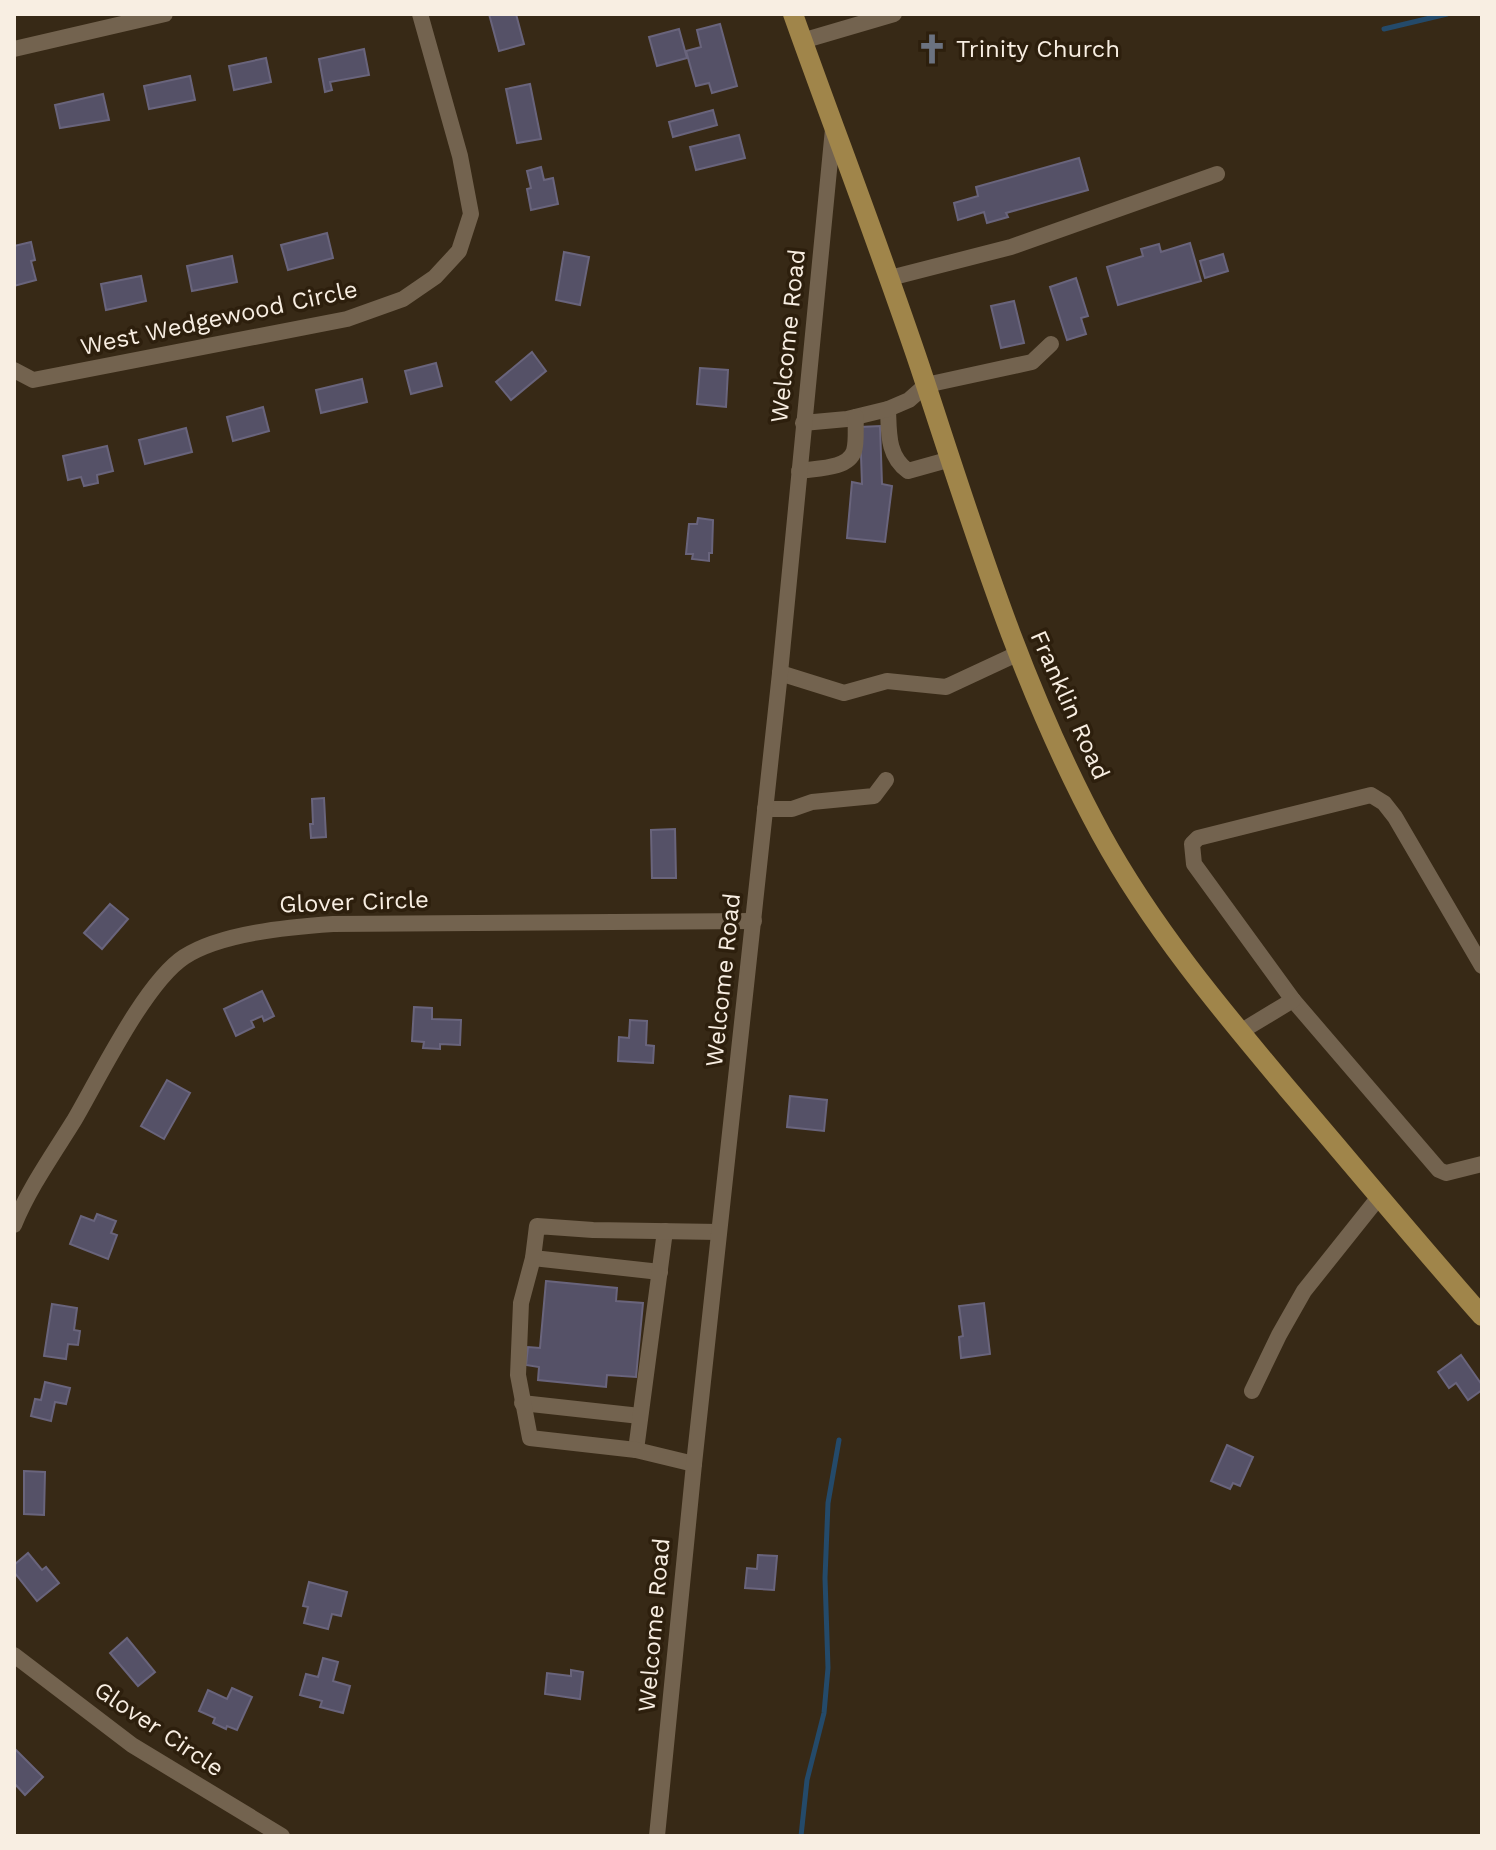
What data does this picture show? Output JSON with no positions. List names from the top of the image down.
{
  "streets": {
    "main road": ["Franklin Road"],
    "street": ["West Wedgewood Circle", "Welcome Road", "Glover Circle"]
  },
  "crossings": [
    ["Welcome Road", "Franklin Road"],
    ["Welcome Road", "Glover Circle"]
  ],
  "places": {
    "church": ["Trinity Church"]
  }
}
